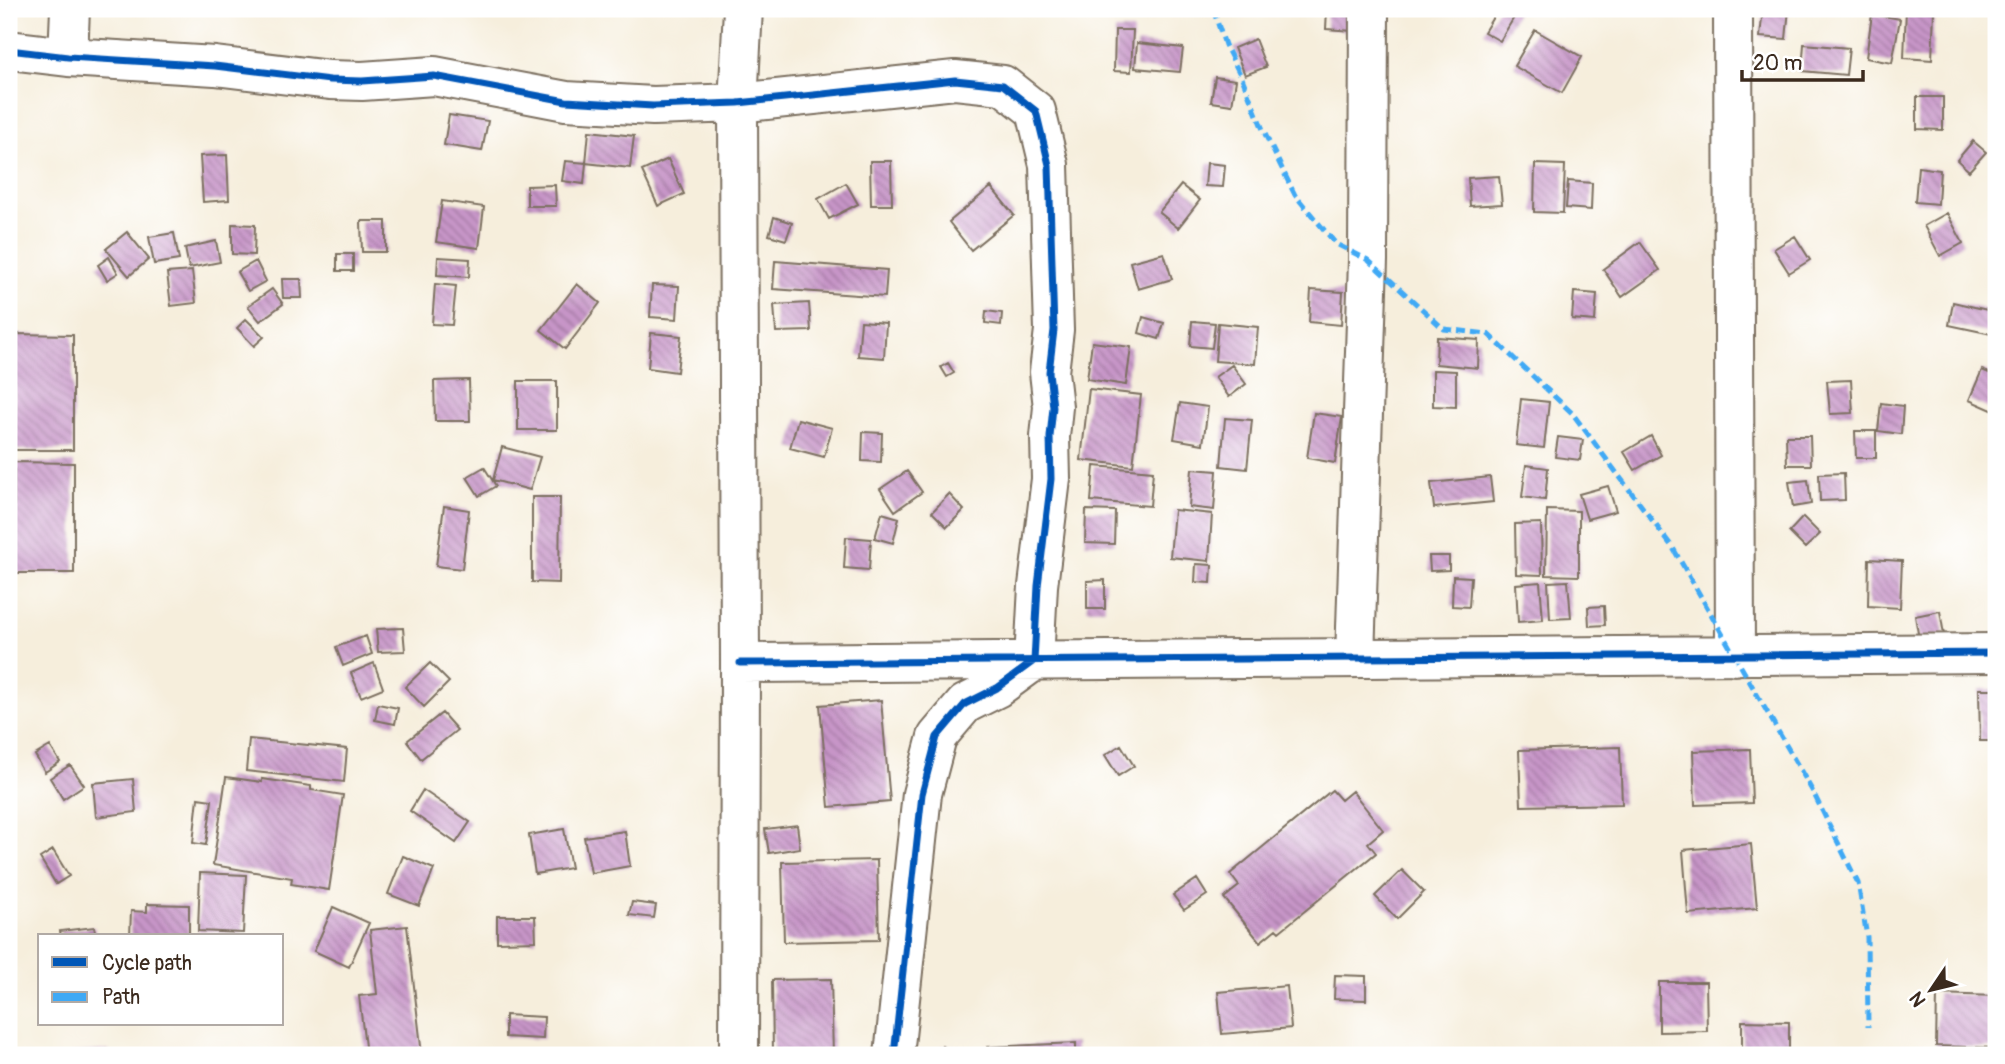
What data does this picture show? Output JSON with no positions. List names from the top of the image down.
{
  "legend": ["Cycle path", "Path"],
  "scale_bar": "20 m",
  "north": "bottom left"
}
